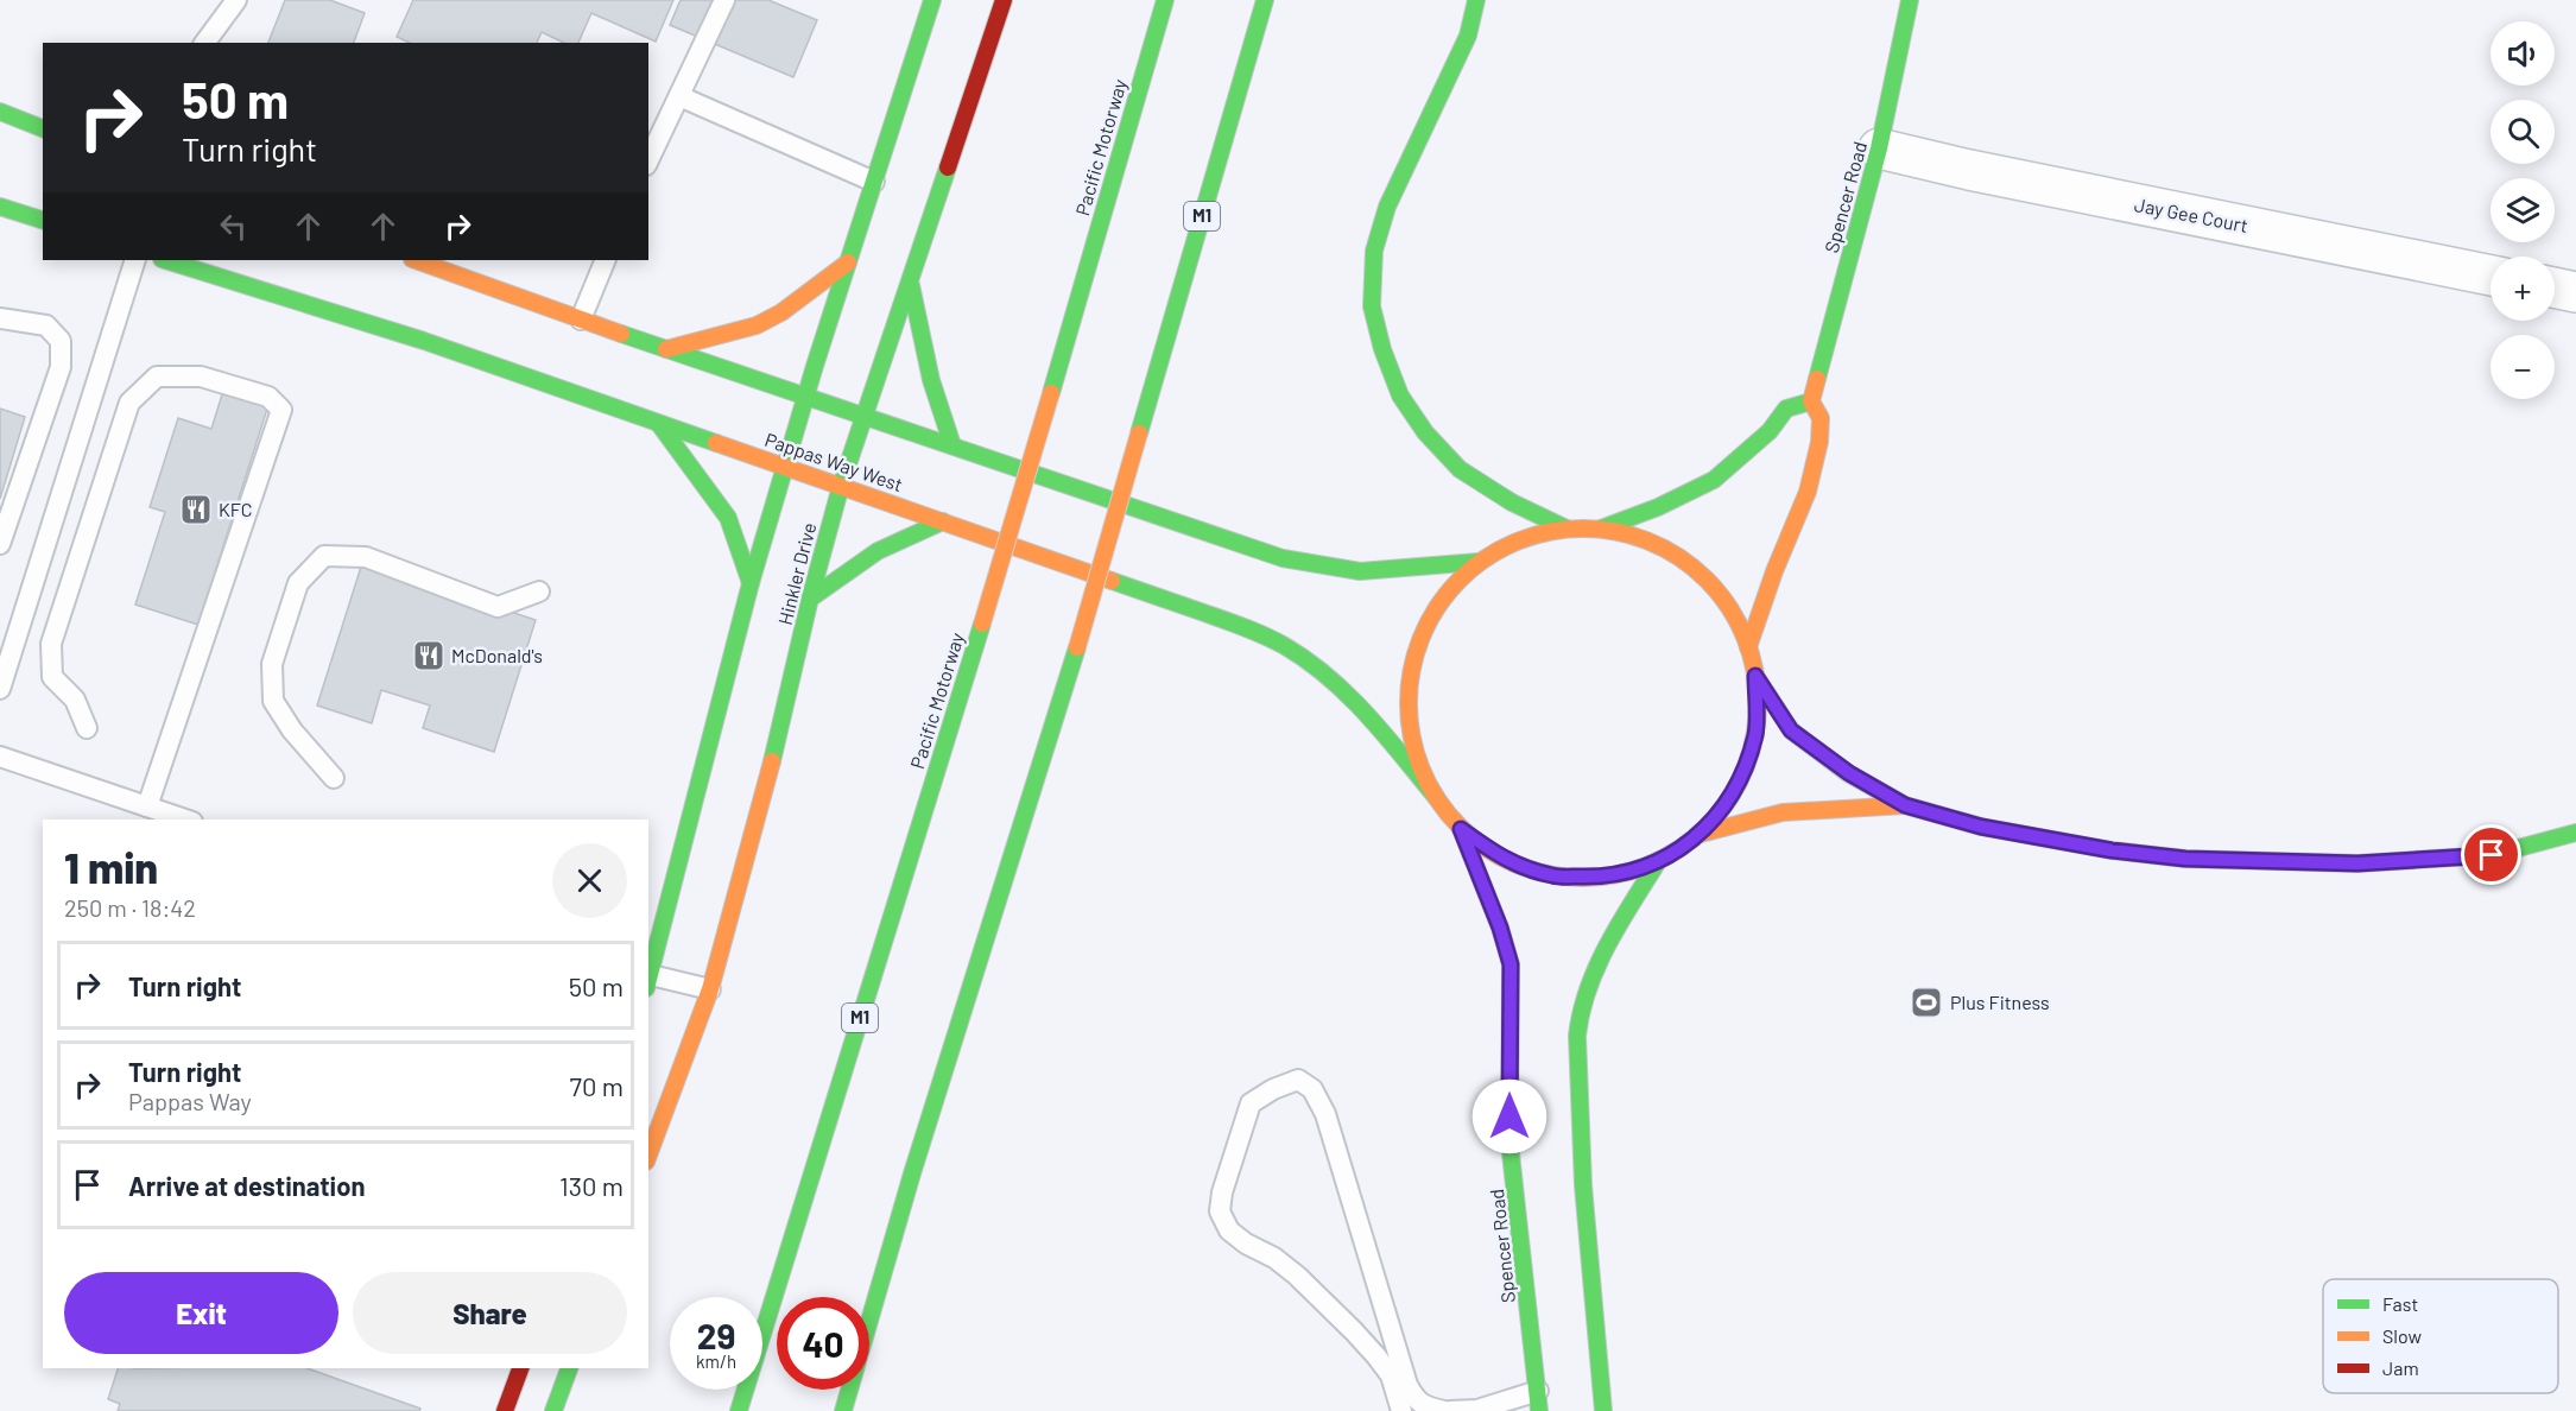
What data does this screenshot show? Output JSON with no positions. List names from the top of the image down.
{
  "streets": {
    "main road": [
      "Pacific Motorway",
      "Spencer Road",
      "M1",
      "Pappas Way West",
      "Hinkler Drive"
    ],
    "street": ["Jay Gee Court"]
  },
  "crossings": [
    ["Spencer Road", "Jay Gee Court"],
    ["Pappas Way West", "Hinkler Drive"]
  ],
  "places": {
    "restaurant": ["KFC", "McDonald's"],
    "sports": ["Plus Fitness"]
  },
  "legend": ["Fast", "Slow", "Jam"],
  "page": {
    "map_buttons": ["+", "−"],
    "turn": ["50 m", "Turn right"],
    "heading": ["1 min", "250 m · 18:42"],
    "list": [
      {
        "name": "Turn right",
        "value": "50 m"
      },
      {
        "name": "Turn right",
        "note": "Pappas Way",
        "value": "70 m"
      },
      {
        "name": "Arrive at destination",
        "value": "130 m"
      }
    ],
    "buttons": ["Exit", "Share"],
    "speed": "29 km/h",
    "limit": "40"
  }
}
